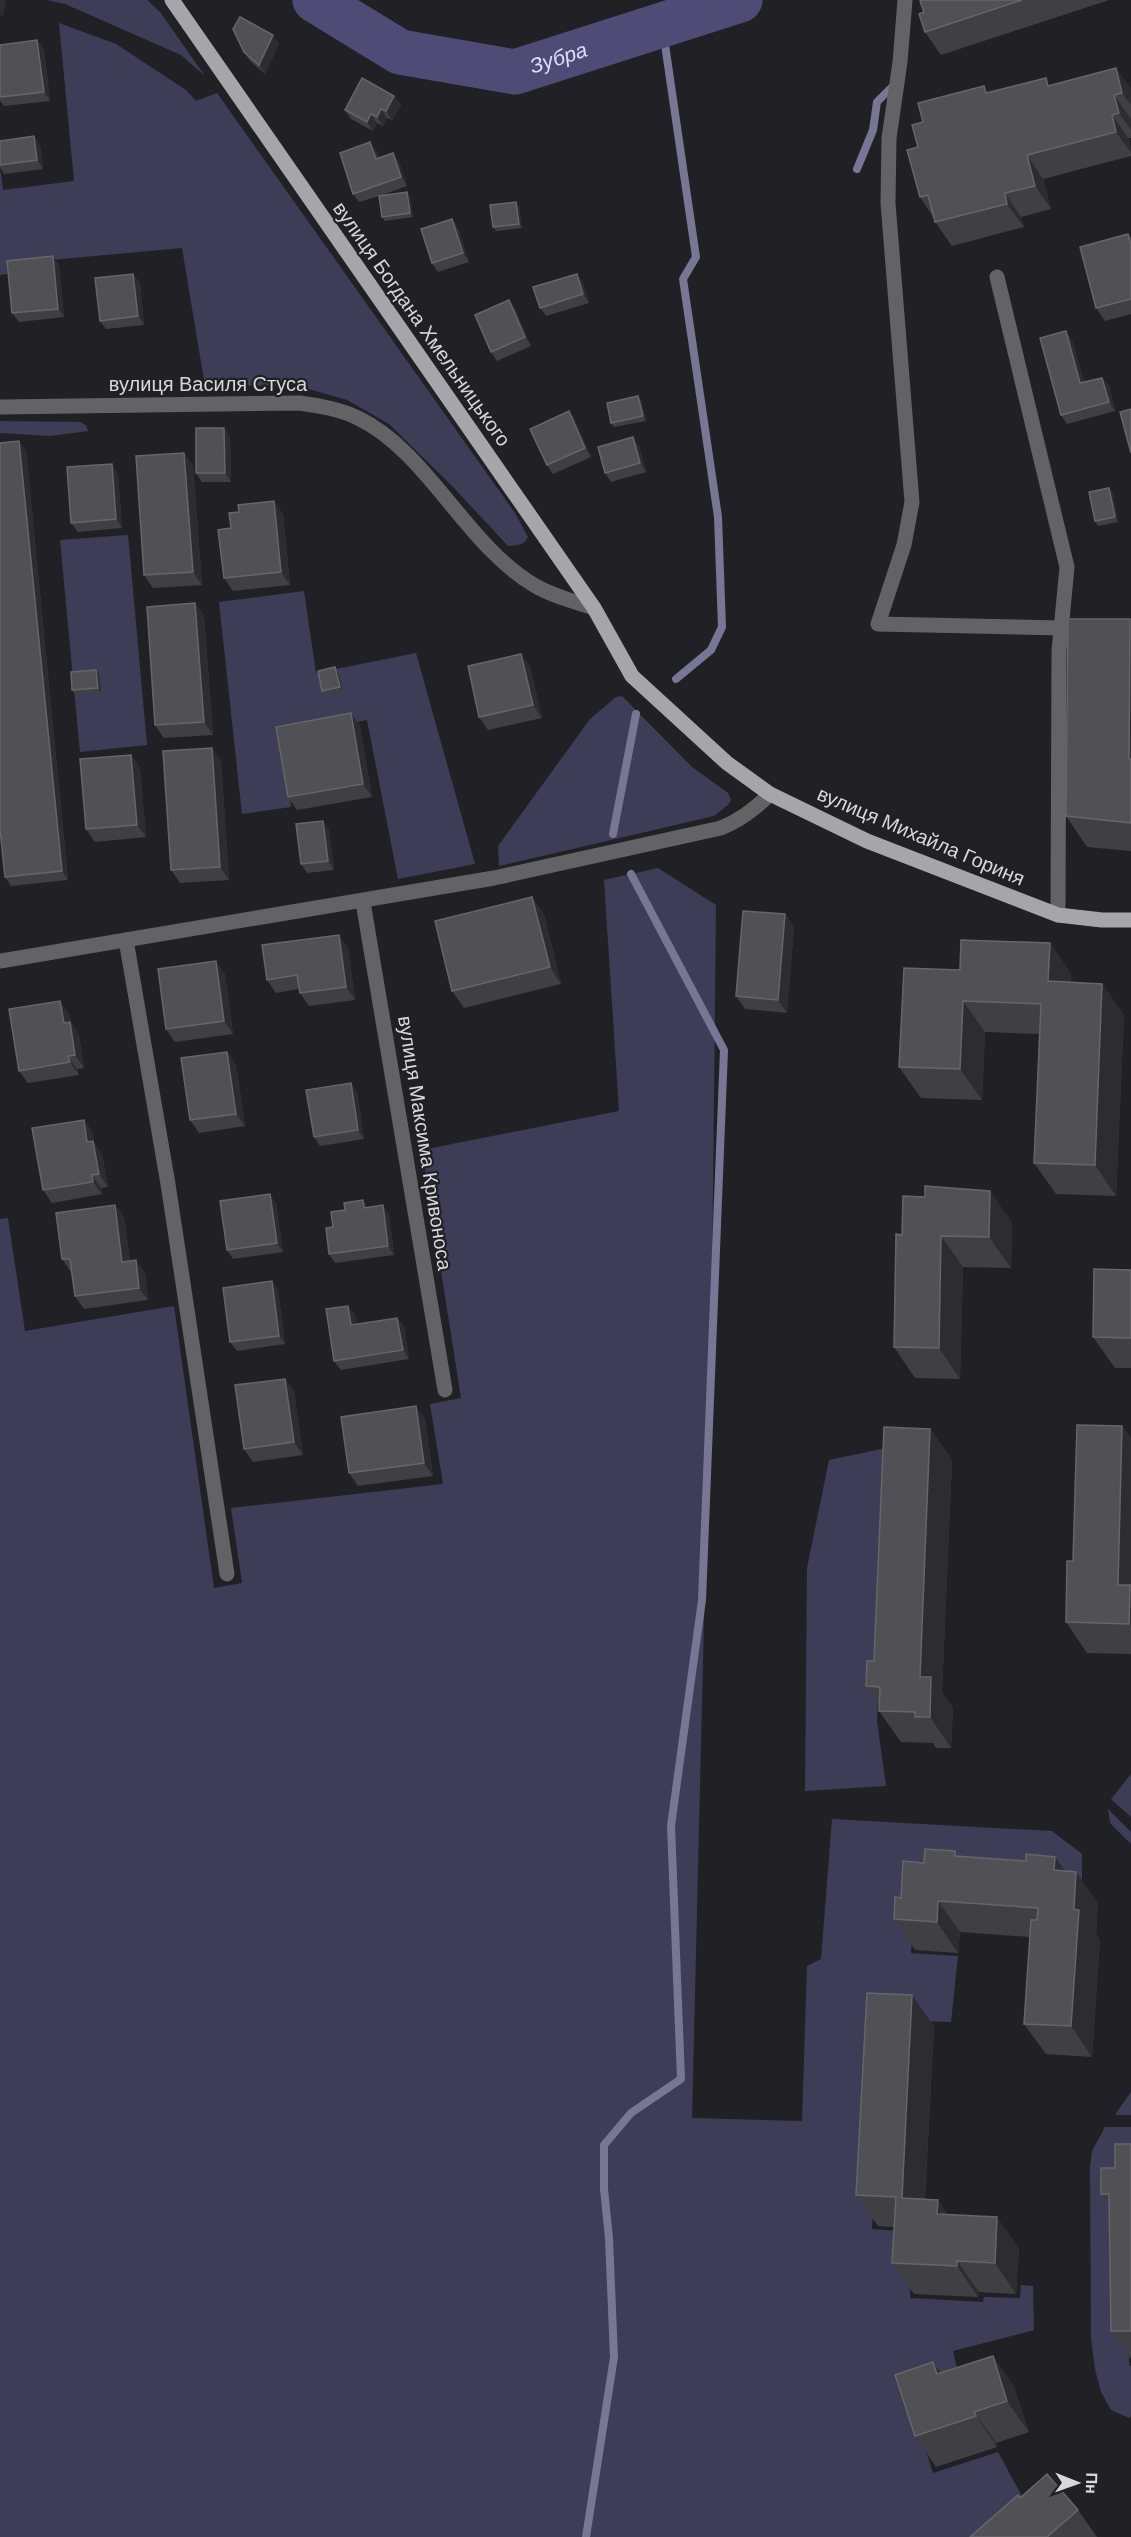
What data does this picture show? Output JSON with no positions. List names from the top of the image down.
{
  "streets": {
    "main road": ["вулиця Богдана Хмельницького", "вулиця Михайла Гориня"],
    "street": ["вулиця Василя Стуса", "вулиця Максима Кривоноса"]
  },
  "crossings": [
    ["вулиця Богдана Хмельницького", "вулиця Василя Стуса"],
    ["вулиця Богдана Хмельницького", "вулиця Михайла Гориня"]
  ],
  "water": ["Зубра"],
  "north": "right"
}
